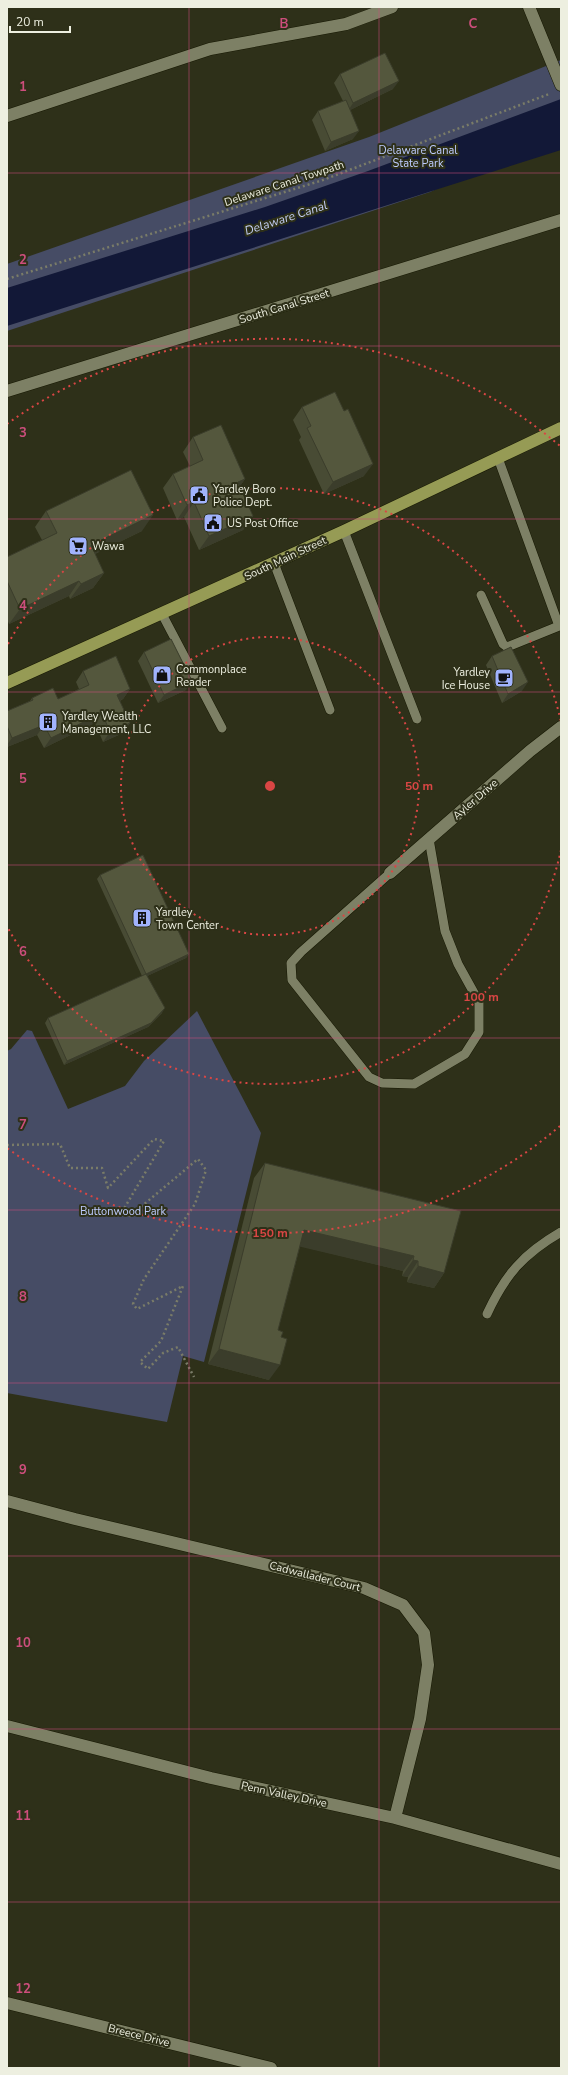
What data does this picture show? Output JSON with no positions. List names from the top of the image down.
{
  "streets": {
    "main road": ["South Main Street"],
    "street": [
      "South Canal Street",
      "Ayler Drive",
      "Cadwallader Court",
      "Penn Valley Drive",
      "Breece Drive"
    ],
    "path": ["Delaware Canal Towpath"]
  },
  "crossings": [
    ["Cadwallader Court", "Penn Valley Drive"]
  ],
  "water": ["Delaware Canal"],
  "parks": ["Delaware Canal State Park", "Buttonwood Park"],
  "places": {
    "public building": ["Yardley Boro Police Dept.", "US Post Office"],
    "supermarket": ["Wawa"],
    "shop": ["Commonplace Reader"],
    "cafe": ["Yardley Ice House"],
    "building": ["Yardley Wealth Management, LLC", "Yardley Town Center"]
  },
  "scale_bar": "20 m",
  "grid": {
    "columns": ["B", "C"],
    "rows": [
      "1",
      "2",
      "3",
      "4",
      "5",
      "6",
      "7",
      "8",
      "9",
      "10",
      "11",
      "12"
    ]
  },
  "rings": ["50 m", "100 m", "150 m"]
}
